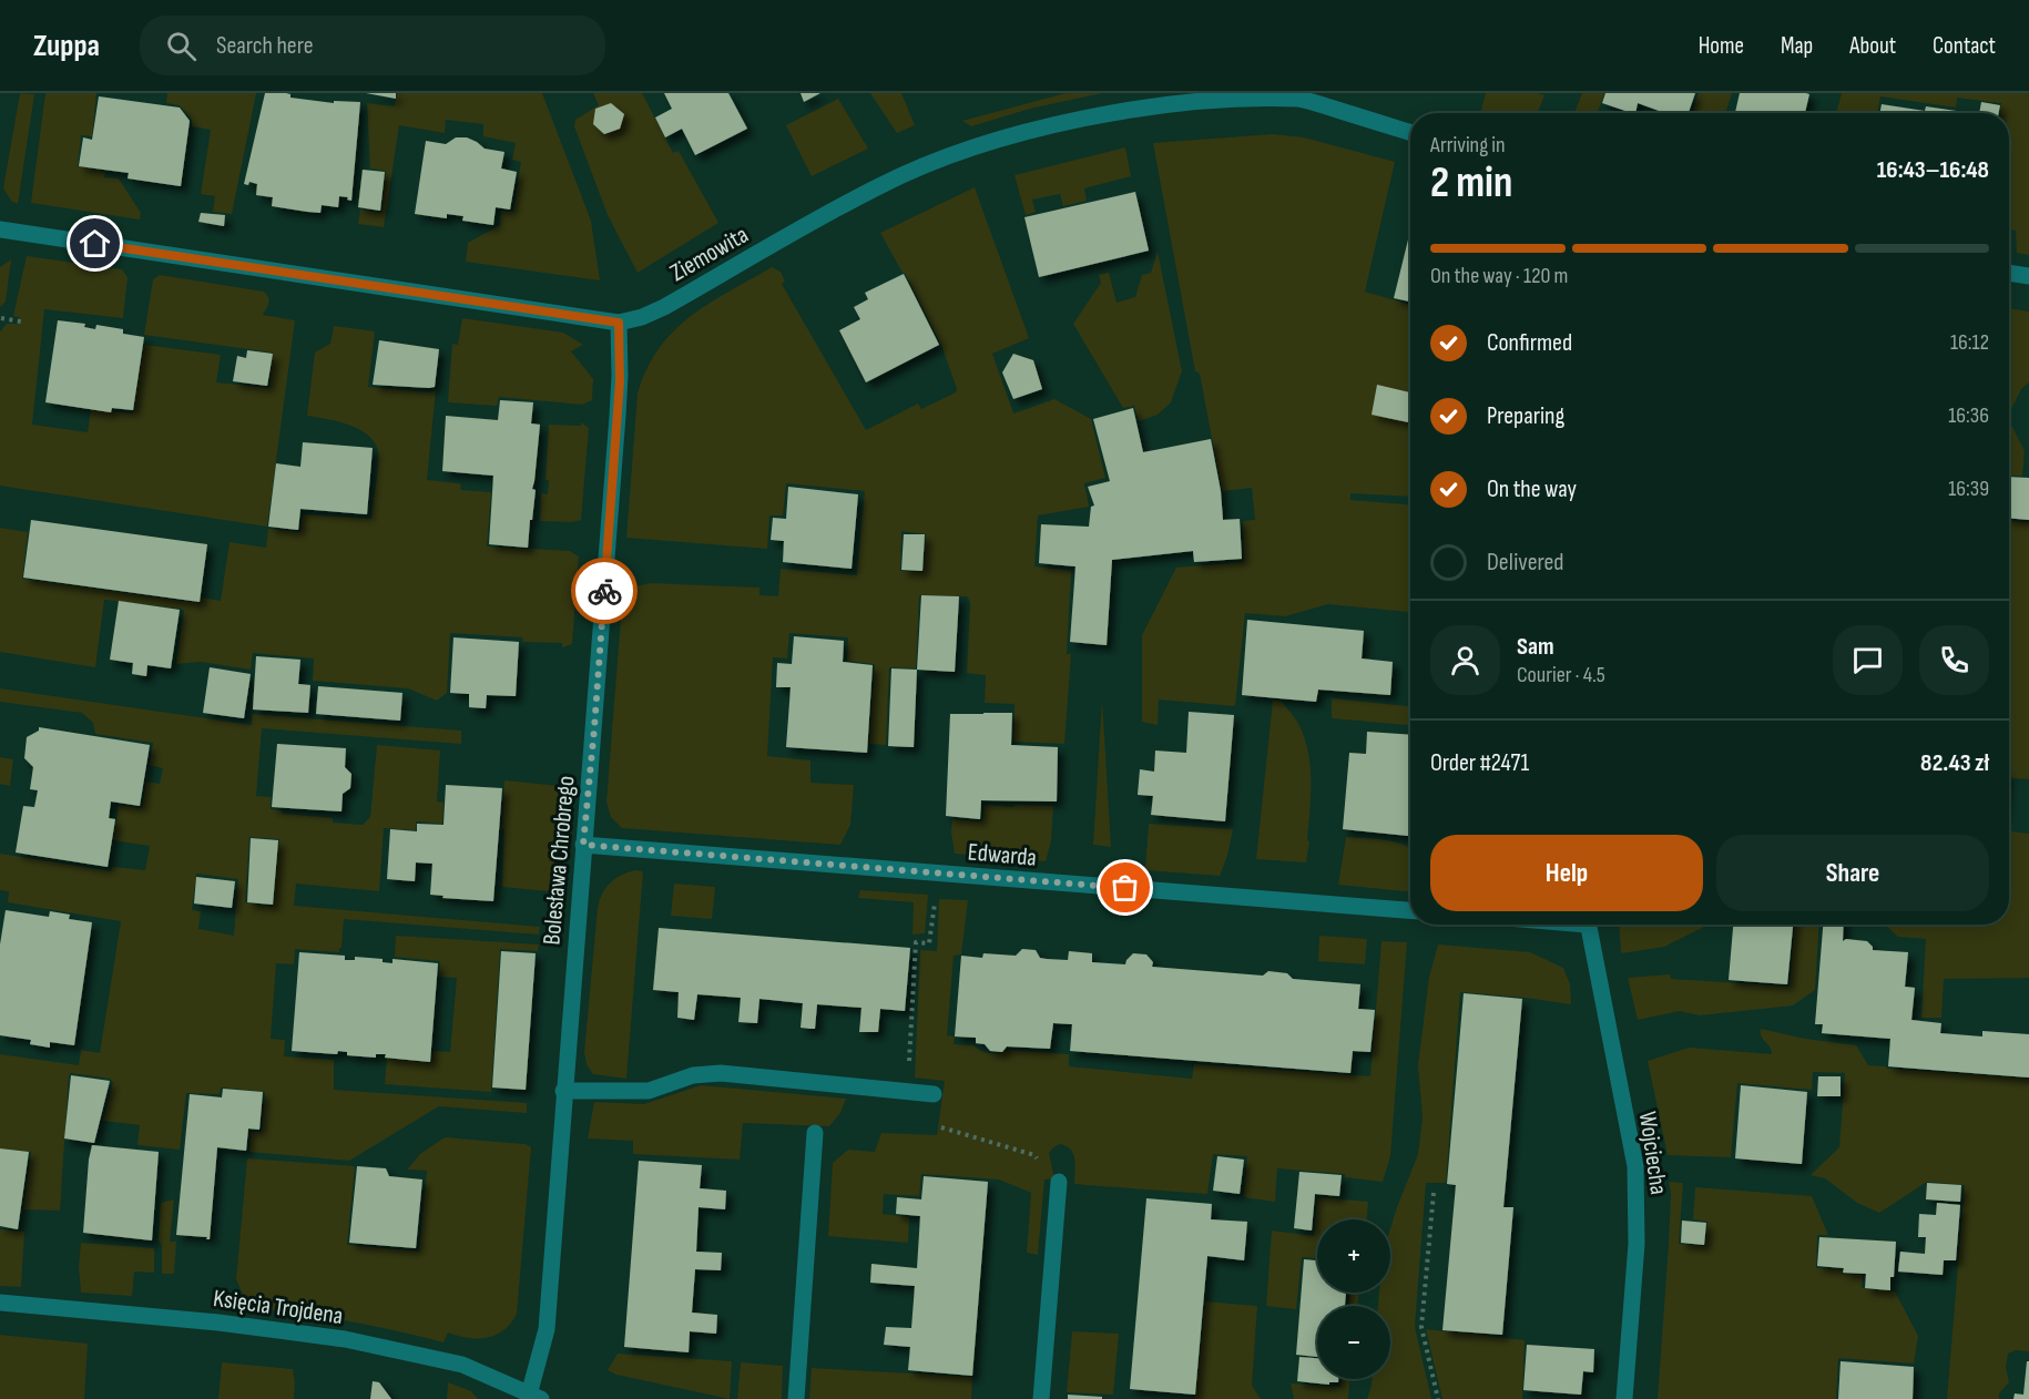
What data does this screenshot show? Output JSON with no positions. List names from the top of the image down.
{
  "streets": {
    "street": [
      "Ziemowita",
      "Edwarda",
      "Bolesława Chrobrego",
      "Wojciecha",
      "Księcia Trojdena"
    ]
  },
  "crossings": [
    ["Ziemowita", "Bolesława Chrobrego"],
    ["Edwarda", "Bolesława Chrobrego"],
    ["Bolesława Chrobrego", "Księcia Trojdena"]
  ],
  "page": {
    "header": "Zuppa",
    "search": "Search here",
    "nav": [
      "Home",
      "Map",
      "About",
      "Contact"
    ],
    "heading": ["2 min", "Arriving in", "16:43–16:48"],
    "panel": [
      "Sam",
      "Courier · 4.5",
      "Order #2471",
      "82.43 zł"
    ],
    "bar": "On the way · 120 m",
    "list": [
      ["Confirmed", "16:12"],
      ["Preparing", "16:36"],
      ["On the way", "16:39"],
      "Delivered"
    ],
    "buttons": ["Help", "Share"],
    "map_buttons": ["+", "−"]
  }
}
